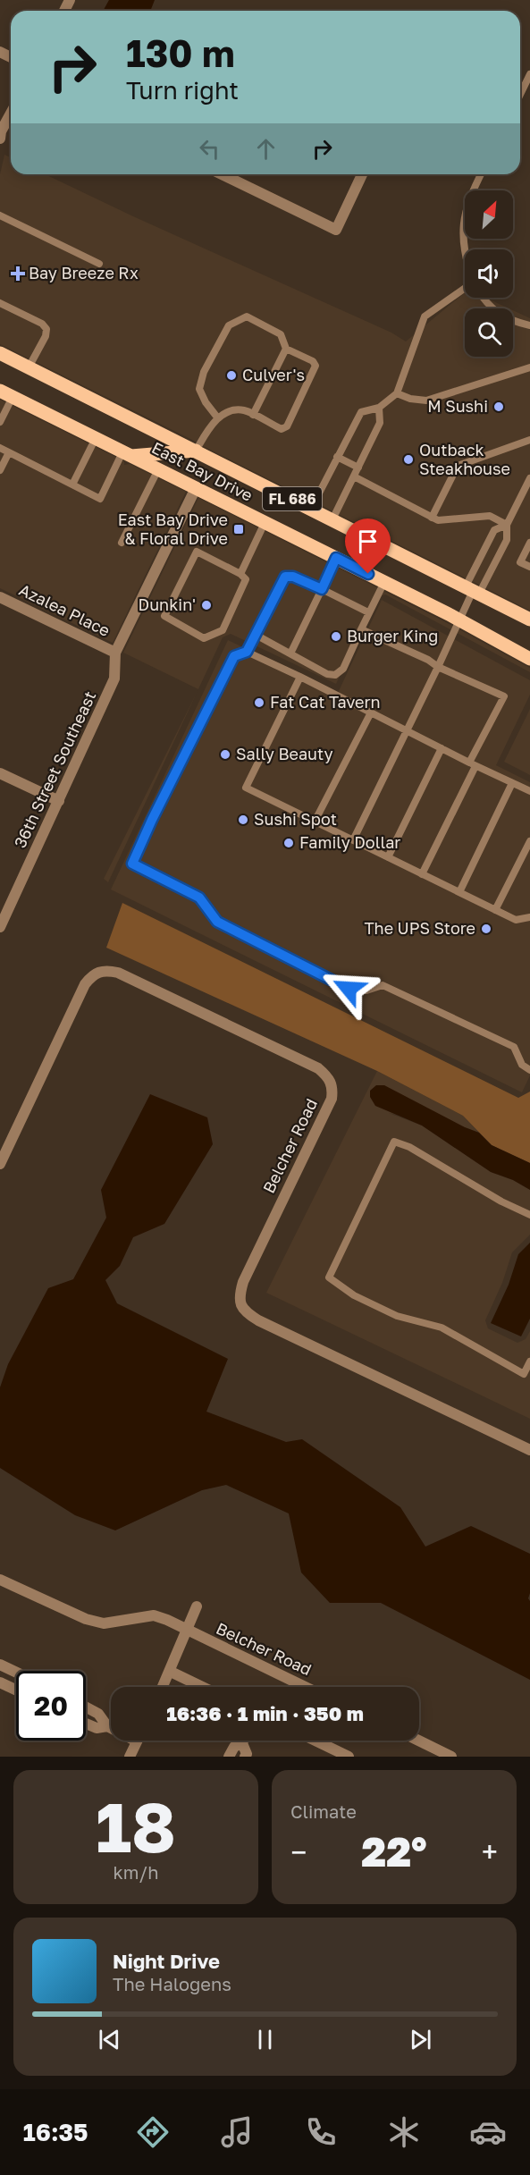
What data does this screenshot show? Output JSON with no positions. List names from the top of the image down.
{
  "streets": {
    "main road": ["East Bay Drive", "FL 686"],
    "street": ["Azalea Place", "36th Street Southeast", "Belcher Road"]
  },
  "crossings": [
    ["Azalea Place", "36th Street Southeast"]
  ],
  "places": {
    "health": ["Bay Breeze Rx"],
    "other": [
      "Culver's",
      "M Sushi",
      "Outback Steakhouse",
      "Dunkin'",
      "Burger King",
      "Fat Cat Tavern",
      "Sally Beauty",
      "Sushi Spot",
      "Family Dollar",
      "The UPS Store"
    ],
    "transit": ["East Bay Drive & Floral Drive"]
  },
  "north": "top right",
  "page": {
    "turn": ["130 m", "Turn right"],
    "limit": "20",
    "trip": "16:36 · 1 min · 350 m",
    "tile": [
      ["18", "km/h"],
      "Climate"
    ],
    "heat": ["−", "22°", "+"],
    "song": ["Night Drive", "The Halogens"],
    "tabs": "16:35"
  }
}
